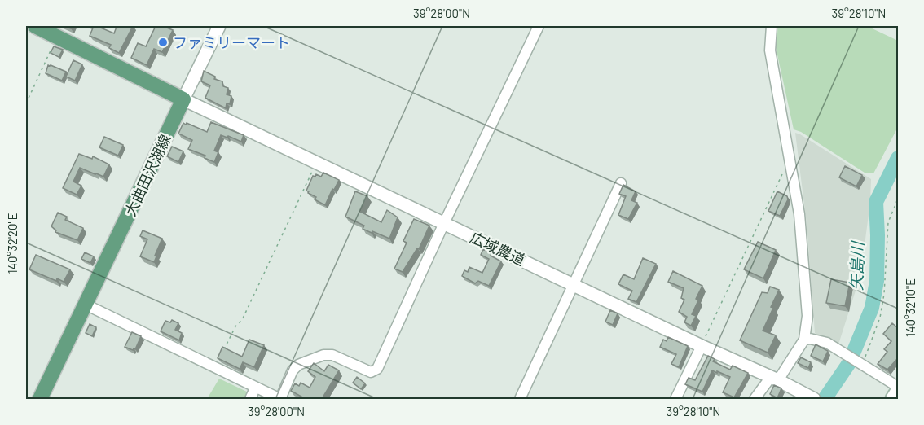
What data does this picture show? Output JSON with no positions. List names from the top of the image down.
{
  "streets": {
    "main road": ["大曲田沢湖線"],
    "street": ["広域農道"]
  },
  "crossings": [
    ["大曲田沢湖線", "広域農道"]
  ],
  "water": ["矢島川"],
  "places": ["ファミリーマート"],
  "coordinates": [
    "39°28'00\"N",
    "39°28'10\"N",
    "140°32'20\"E",
    "140°32'10\"E"
  ]
}
